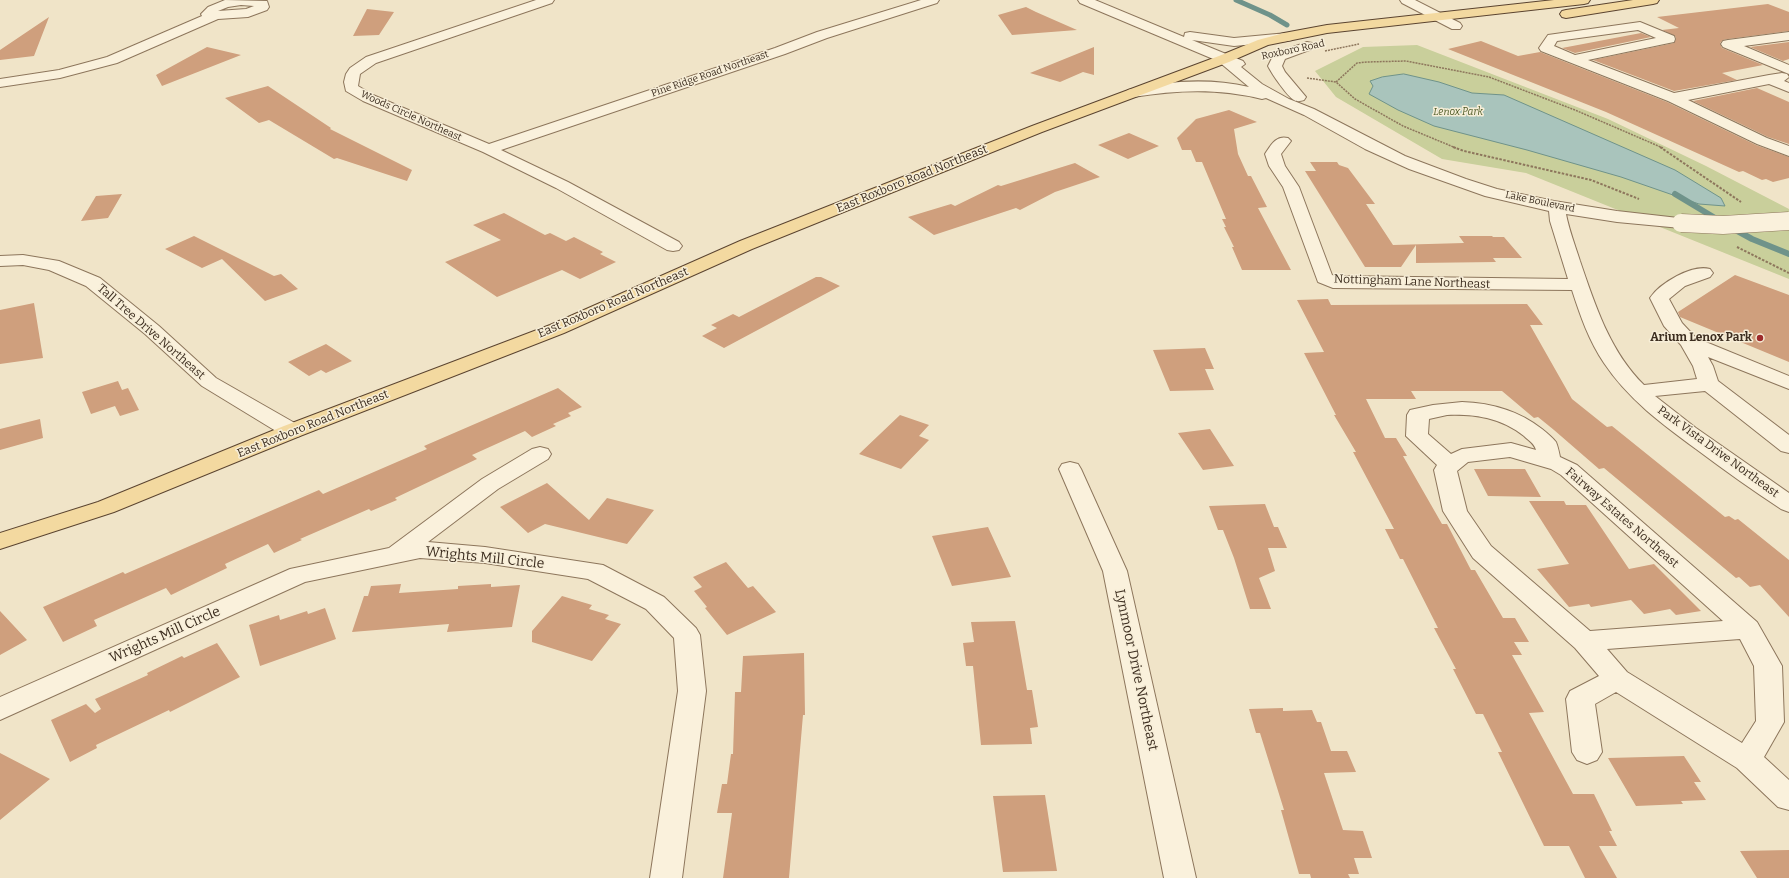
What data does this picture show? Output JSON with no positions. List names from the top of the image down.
{
  "streets": {
    "main road": ["Roxboro Road", "East Roxboro Road Northeast"],
    "street": [
      "Pine Ridge Road Northeast",
      "Woods Circle Northeast",
      "Lake Boulevard",
      "Nottingham Lane Northeast",
      "Tall Tree Drive Northeast",
      "Park Vista Drive Northeast",
      "Fairway Estates Northeast",
      "Wrights Mill Circle",
      "Lynmoor Drive Northeast"
    ]
  },
  "crossings": [
    ["Roxboro Road", "East Roxboro Road Northeast"],
    ["Roxboro Road", "Lake Boulevard"],
    ["Pine Ridge Road Northeast", "Woods Circle Northeast"],
    ["East Roxboro Road Northeast", "Lake Boulevard"],
    ["East Roxboro Road Northeast", "Tall Tree Drive Northeast"],
    ["Lake Boulevard", "Park Vista Drive Northeast"],
    ["Nottingham Lane Northeast", "Park Vista Drive Northeast"]
  ],
  "parks": ["Lenox Park"],
  "places": ["Arium Lenox Park"]
}
